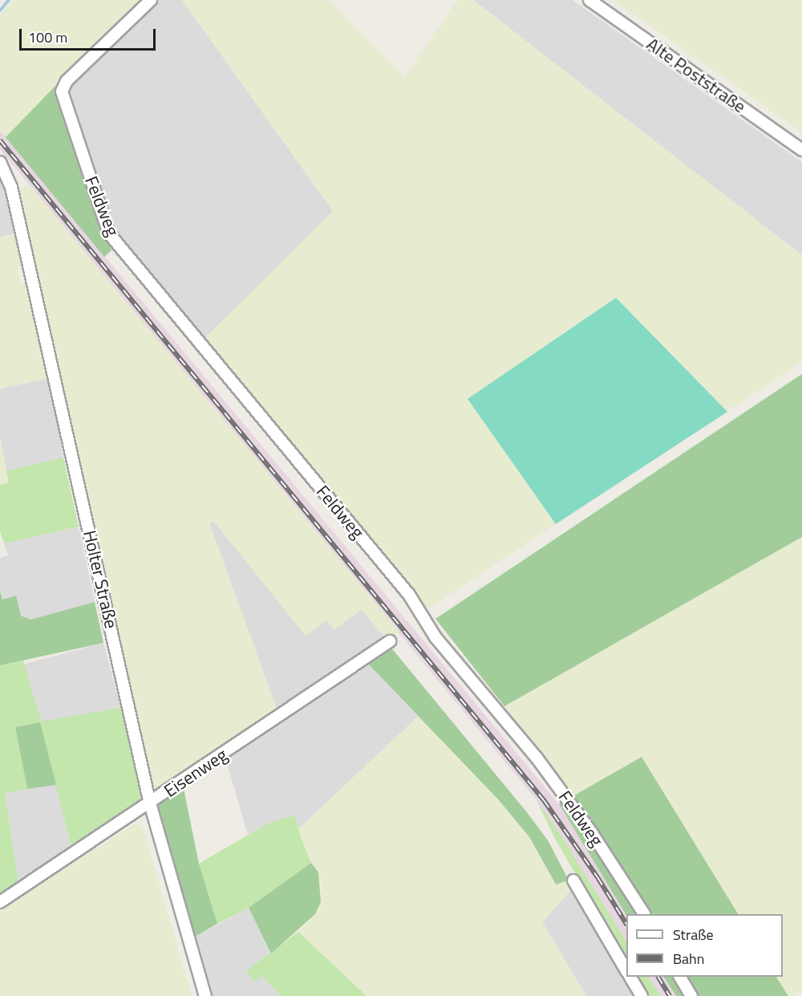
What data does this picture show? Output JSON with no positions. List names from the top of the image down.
{
  "streets": {
    "street": [
      "Alte Poststraße",
      "Feldweg",
      "Holter Straße",
      "Eisenweg"
    ]
  },
  "crossings": [
    ["Holter Straße", "Eisenweg"]
  ],
  "legend": ["Straße", "Bahn"],
  "scale_bar": "100 m"
}
